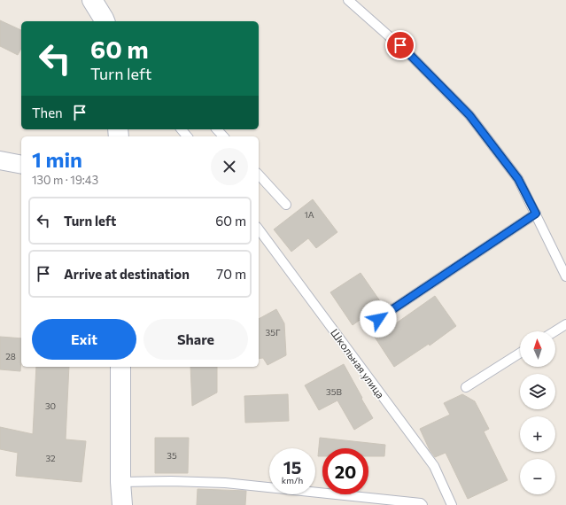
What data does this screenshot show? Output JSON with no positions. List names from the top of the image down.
{
  "streets": {
    "lane": ["Школьная улица"]
  },
  "house_numbers": [
    "1А",
    "35Г",
    "28",
    "35В",
    "30",
    "35",
    "32"
  ],
  "north": "top",
  "page": {
    "turn": ["60 m", "Turn left"],
    "then": "Then",
    "heading": ["1 min", "130 m · 19:43"],
    "list": [
      {
        "name": "Turn left",
        "value": "60 m"
      },
      {
        "name": "Arrive at destination",
        "value": "70 m"
      }
    ],
    "buttons": ["Exit", "Share"],
    "map_buttons": ["+", "−"],
    "speed": "15 km/h",
    "limit": "20"
  }
}
